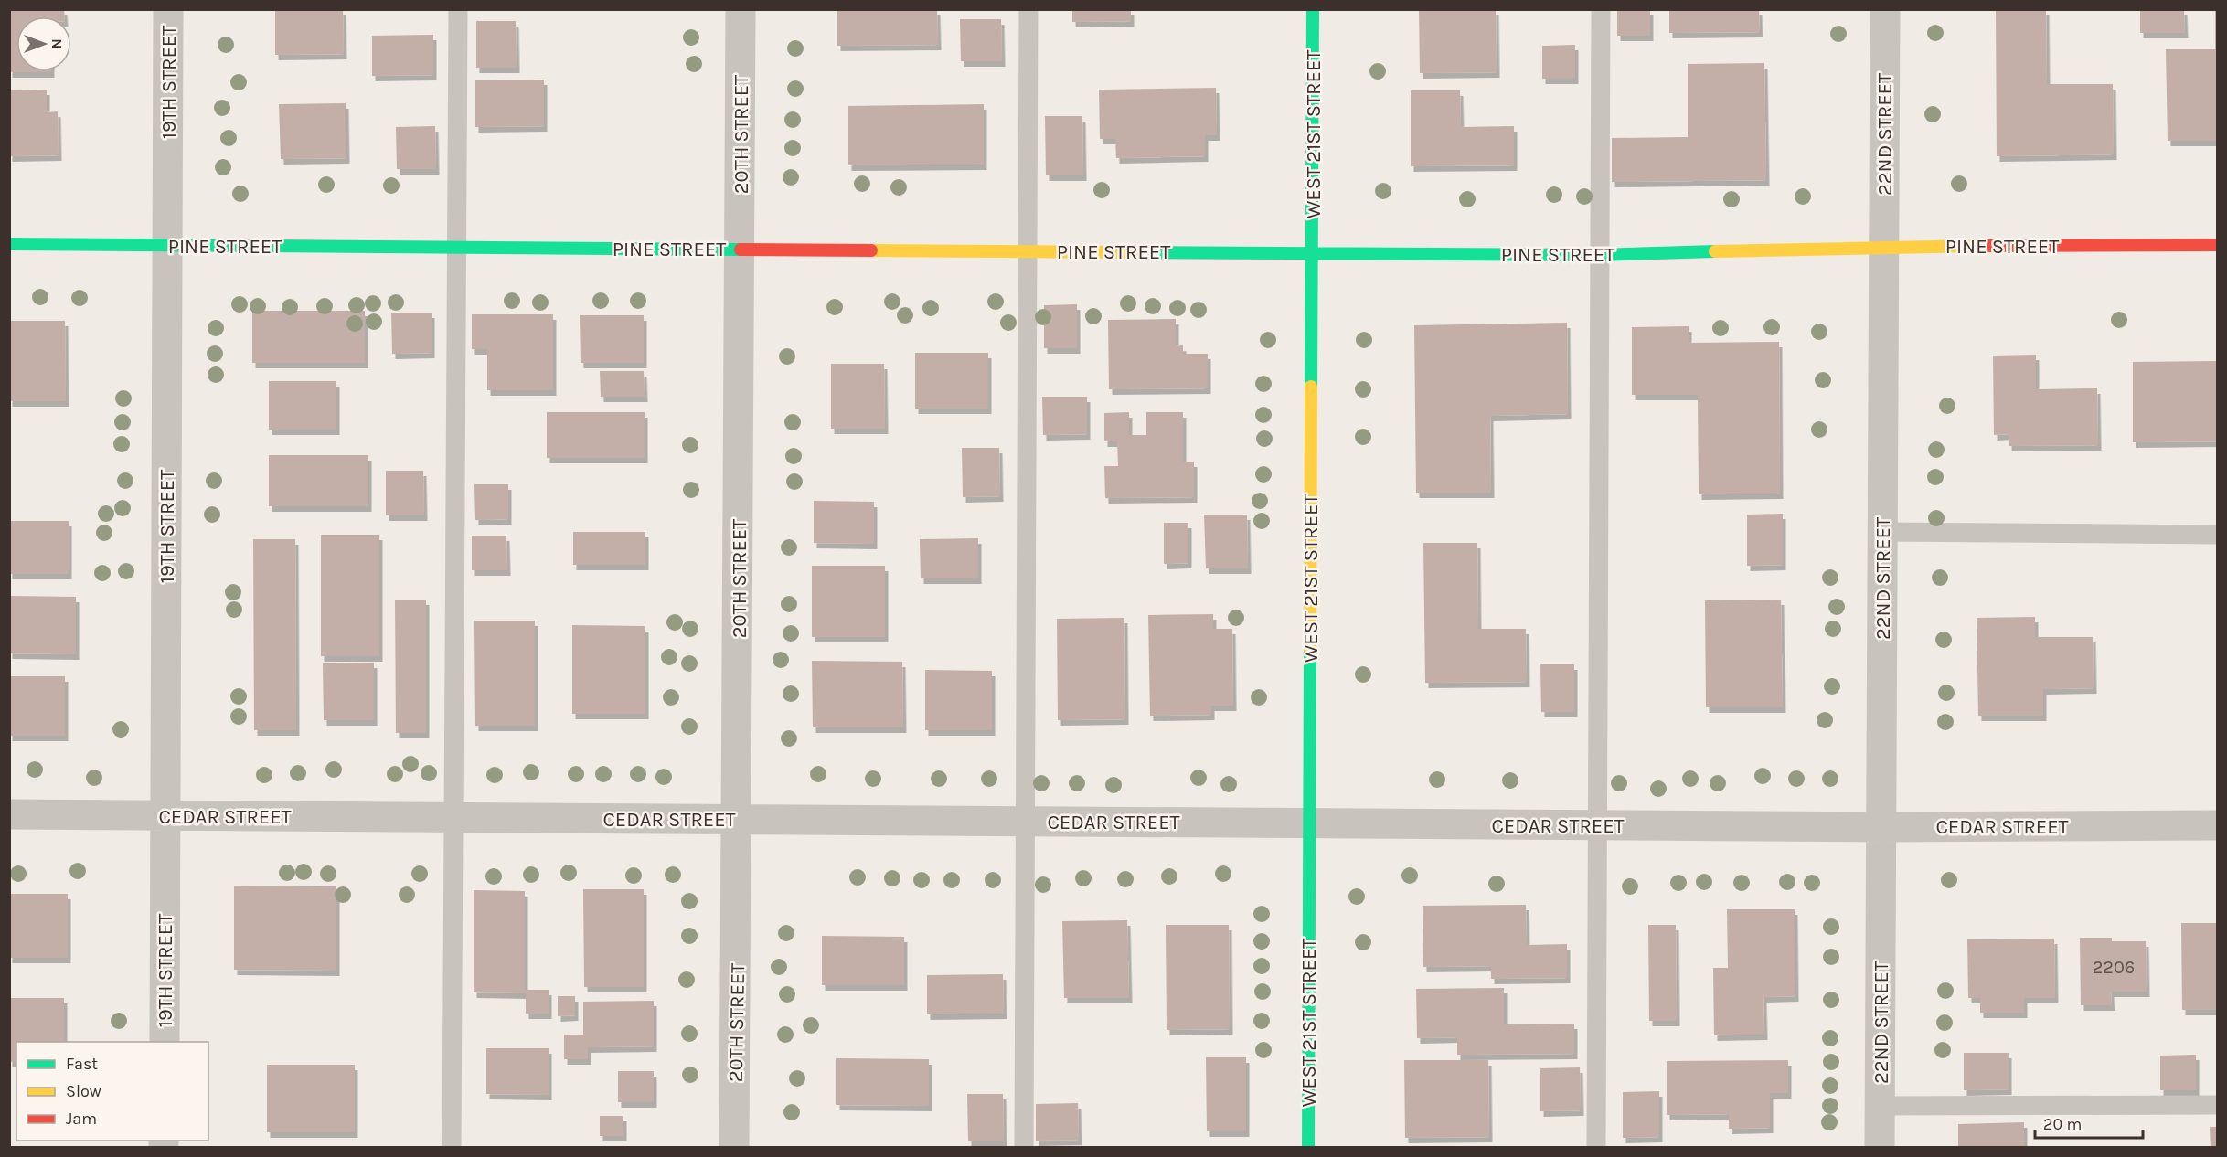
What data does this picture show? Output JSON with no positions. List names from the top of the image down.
{
  "streets": {
    "street": [
      "19TH STREET",
      "20TH STREET",
      "WEST 21ST STREET",
      "22ND STREET",
      "PINE STREET",
      "CEDAR STREET"
    ]
  },
  "crossings": [
    ["19TH STREET", "PINE STREET"],
    ["19TH STREET", "CEDAR STREET"],
    ["20TH STREET", "PINE STREET"],
    ["20TH STREET", "CEDAR STREET"],
    ["WEST 21ST STREET", "PINE STREET"],
    ["WEST 21ST STREET", "CEDAR STREET"],
    ["22ND STREET", "PINE STREET"],
    ["22ND STREET", "CEDAR STREET"]
  ],
  "house_numbers": ["2206"],
  "legend": ["Fast", "Slow", "Jam"],
  "scale_bar": "20 m",
  "north": "right"
}
